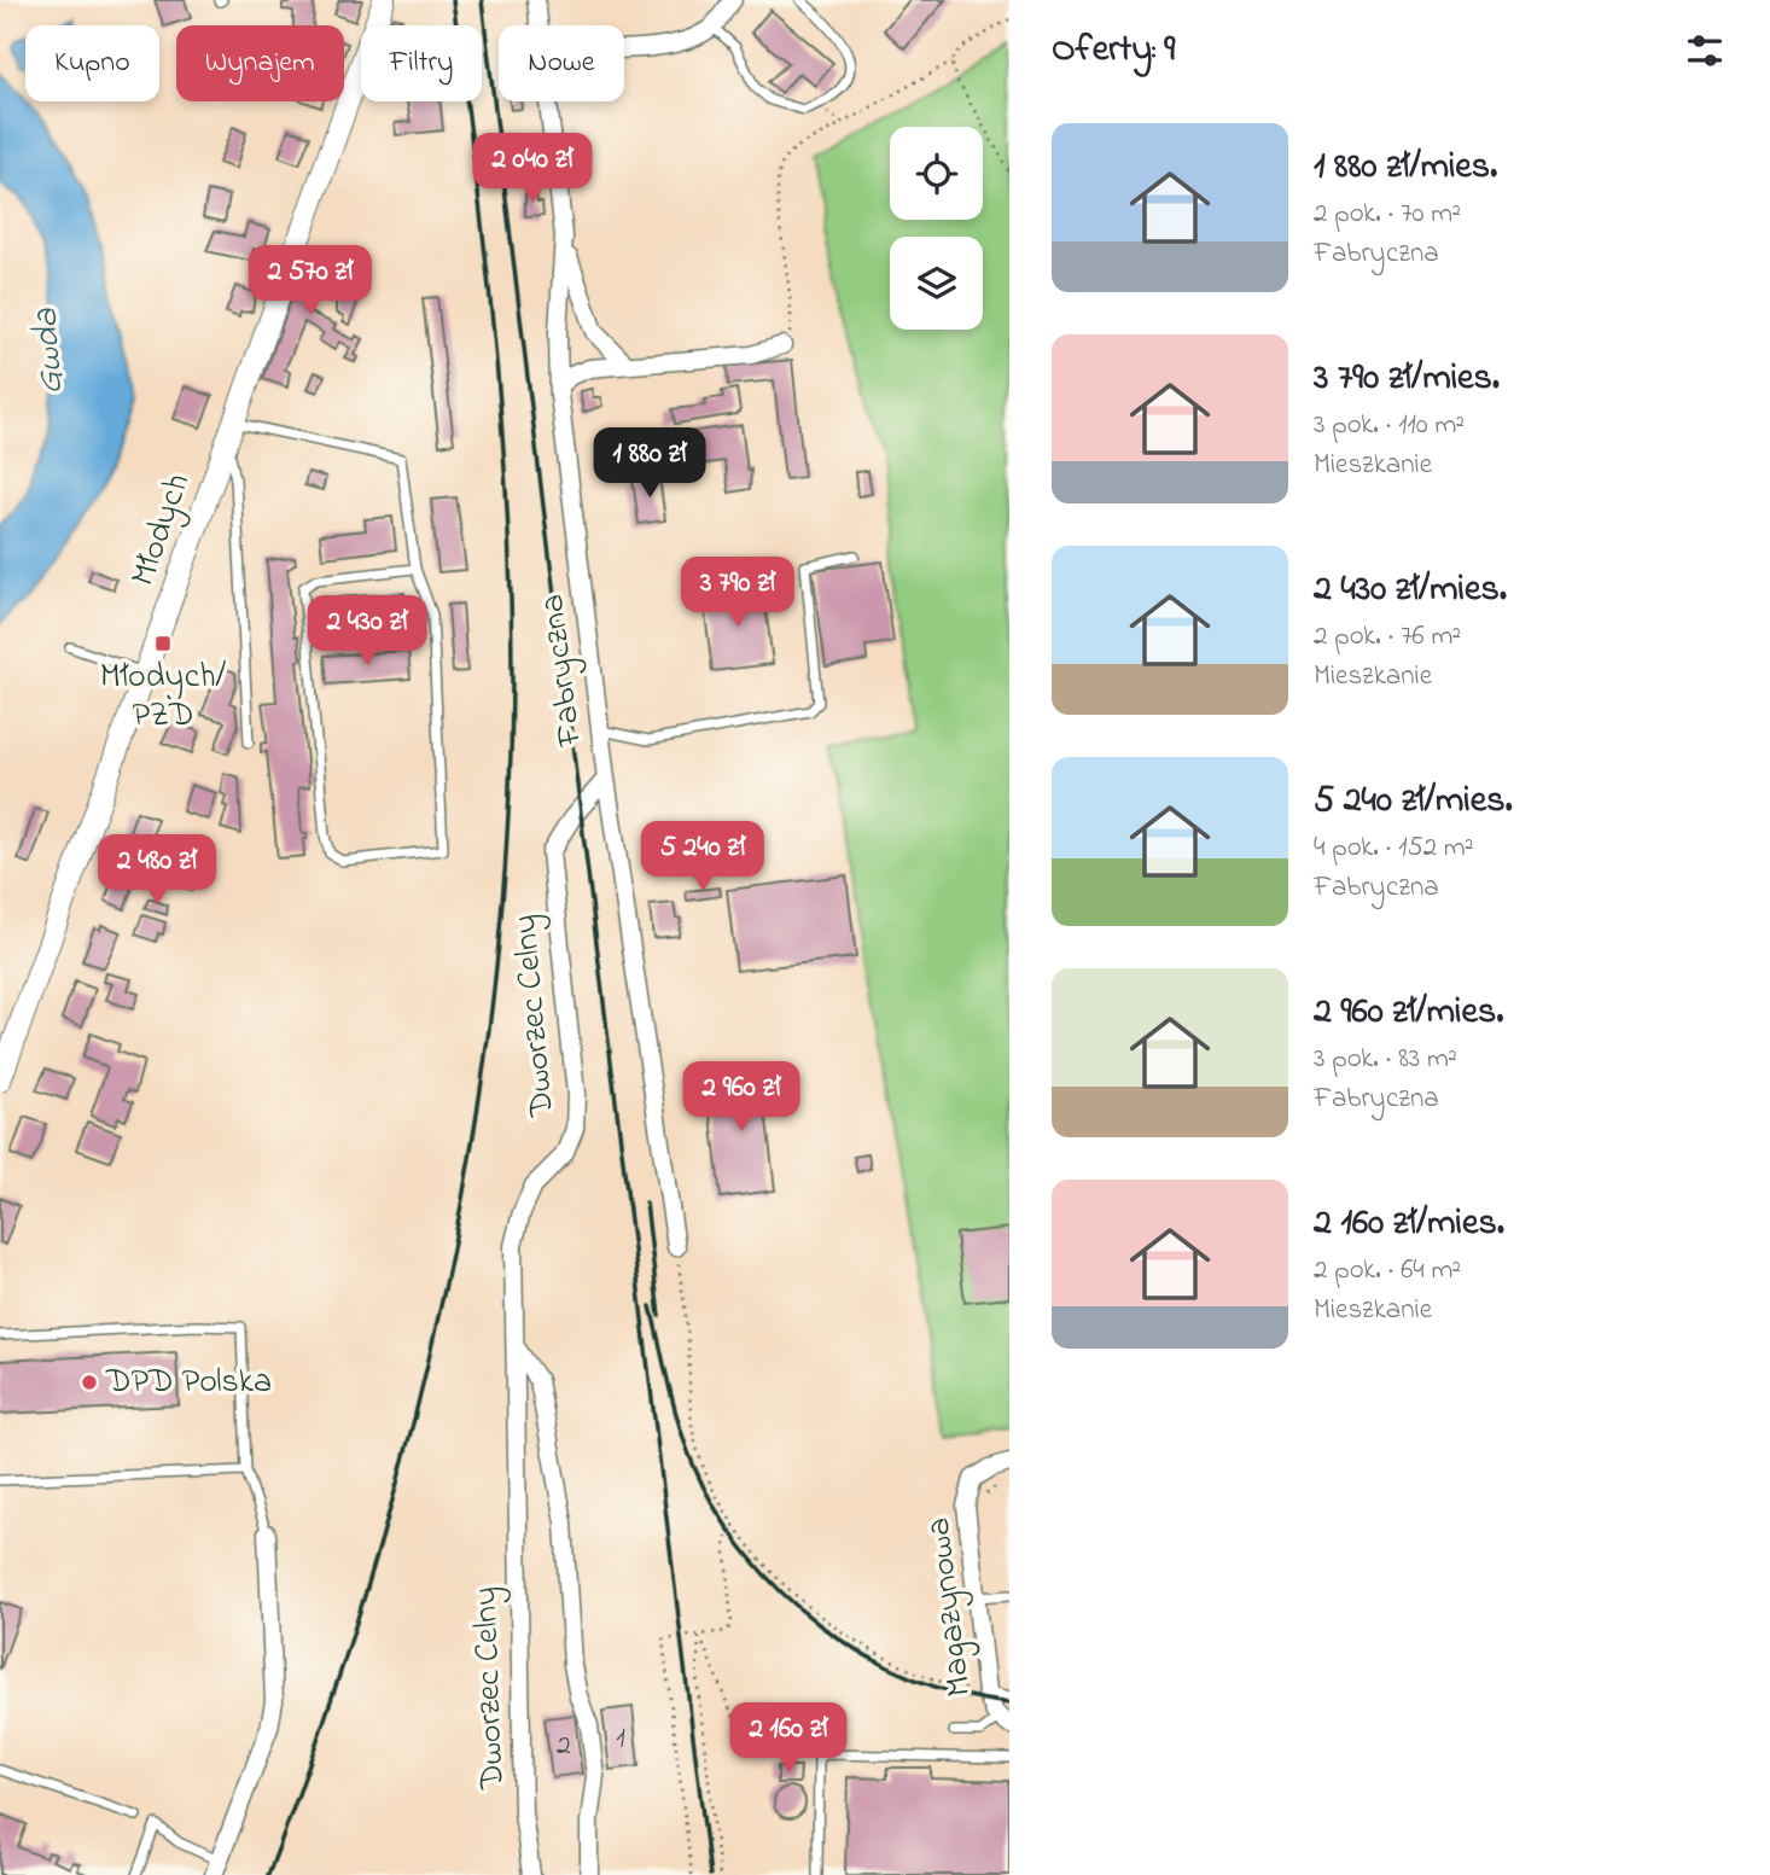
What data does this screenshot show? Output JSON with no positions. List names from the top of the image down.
{
  "streets": {
    "street": [
      "Młodych",
      "Fabryczna",
      "Dworzec Celny",
      "Magazynowa"
    ]
  },
  "crossings": [
    ["Fabryczna", "Dworzec Celny"]
  ],
  "water": ["Gwda"],
  "places": {
    "transit": ["Młodych/ PZD"],
    "other": ["DPD Polska"]
  },
  "house_numbers": ["1", "2"],
  "page": {
    "heading": "Oferty: 9",
    "chip": [
      "Kupno",
      "Wynajem",
      "Filtry",
      "Nowe"
    ],
    "list": [
      {
        "name": "1 880 zł/mies.",
        "note": "2 pok. · 70 m² · Fabryczna"
      },
      {
        "name": "3 790 zł/mies.",
        "note": "3 pok. · 110 m² · Mieszkanie"
      },
      {
        "name": "2 430 zł/mies.",
        "note": "2 pok. · 76 m² · Mieszkanie"
      },
      {
        "name": "5 240 zł/mies.",
        "note": "4 pok. · 152 m² · Fabryczna"
      },
      {
        "name": "2 960 zł/mies.",
        "note": "3 pok. · 83 m² · Fabryczna"
      },
      {
        "name": "2 160 zł/mies.",
        "note": "2 pok. · 64 m² · Mieszkanie"
      }
    ],
    "price": [
      "2 040 zł",
      "2 570 zł",
      "1 880 zł",
      "3 790 zł",
      "2 430 zł",
      "5 240 zł",
      "2 480 zł",
      "2 960 zł",
      "2 160 zł"
    ]
  }
}
